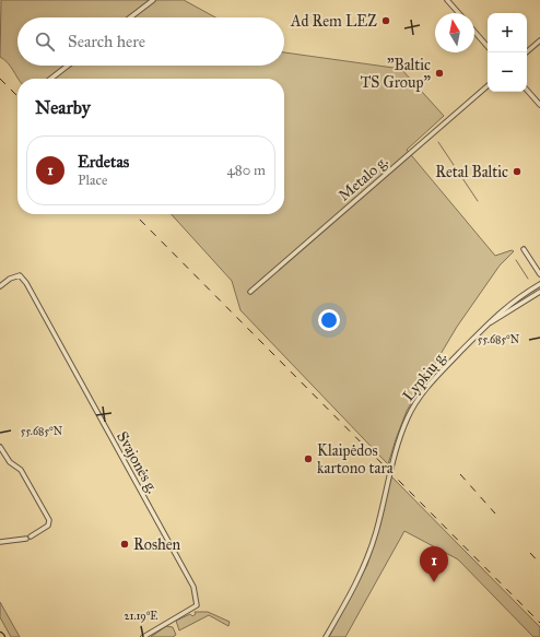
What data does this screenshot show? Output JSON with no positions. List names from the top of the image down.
{
  "streets": {
    "street": ["Metalo g.", "Lypkių g.", "Svajonės g."]
  },
  "places": [
    "Ad Rem LEZ",
    "\"Baltic TS Group\"",
    "Retal Baltic",
    "Klaipėdos kartono tara",
    "Roshen"
  ],
  "north": "top",
  "page": {
    "map_buttons": ["+", "−"],
    "search": "Search here",
    "heading": "Nearby",
    "list": [
      {
        "mark": "1",
        "name": "Erdetas",
        "note": "Place",
        "value": "480 m"
      }
    ],
    "pins": "1"
  },
  "coordinates": ["55.685°N", "21.19°E"]
}
